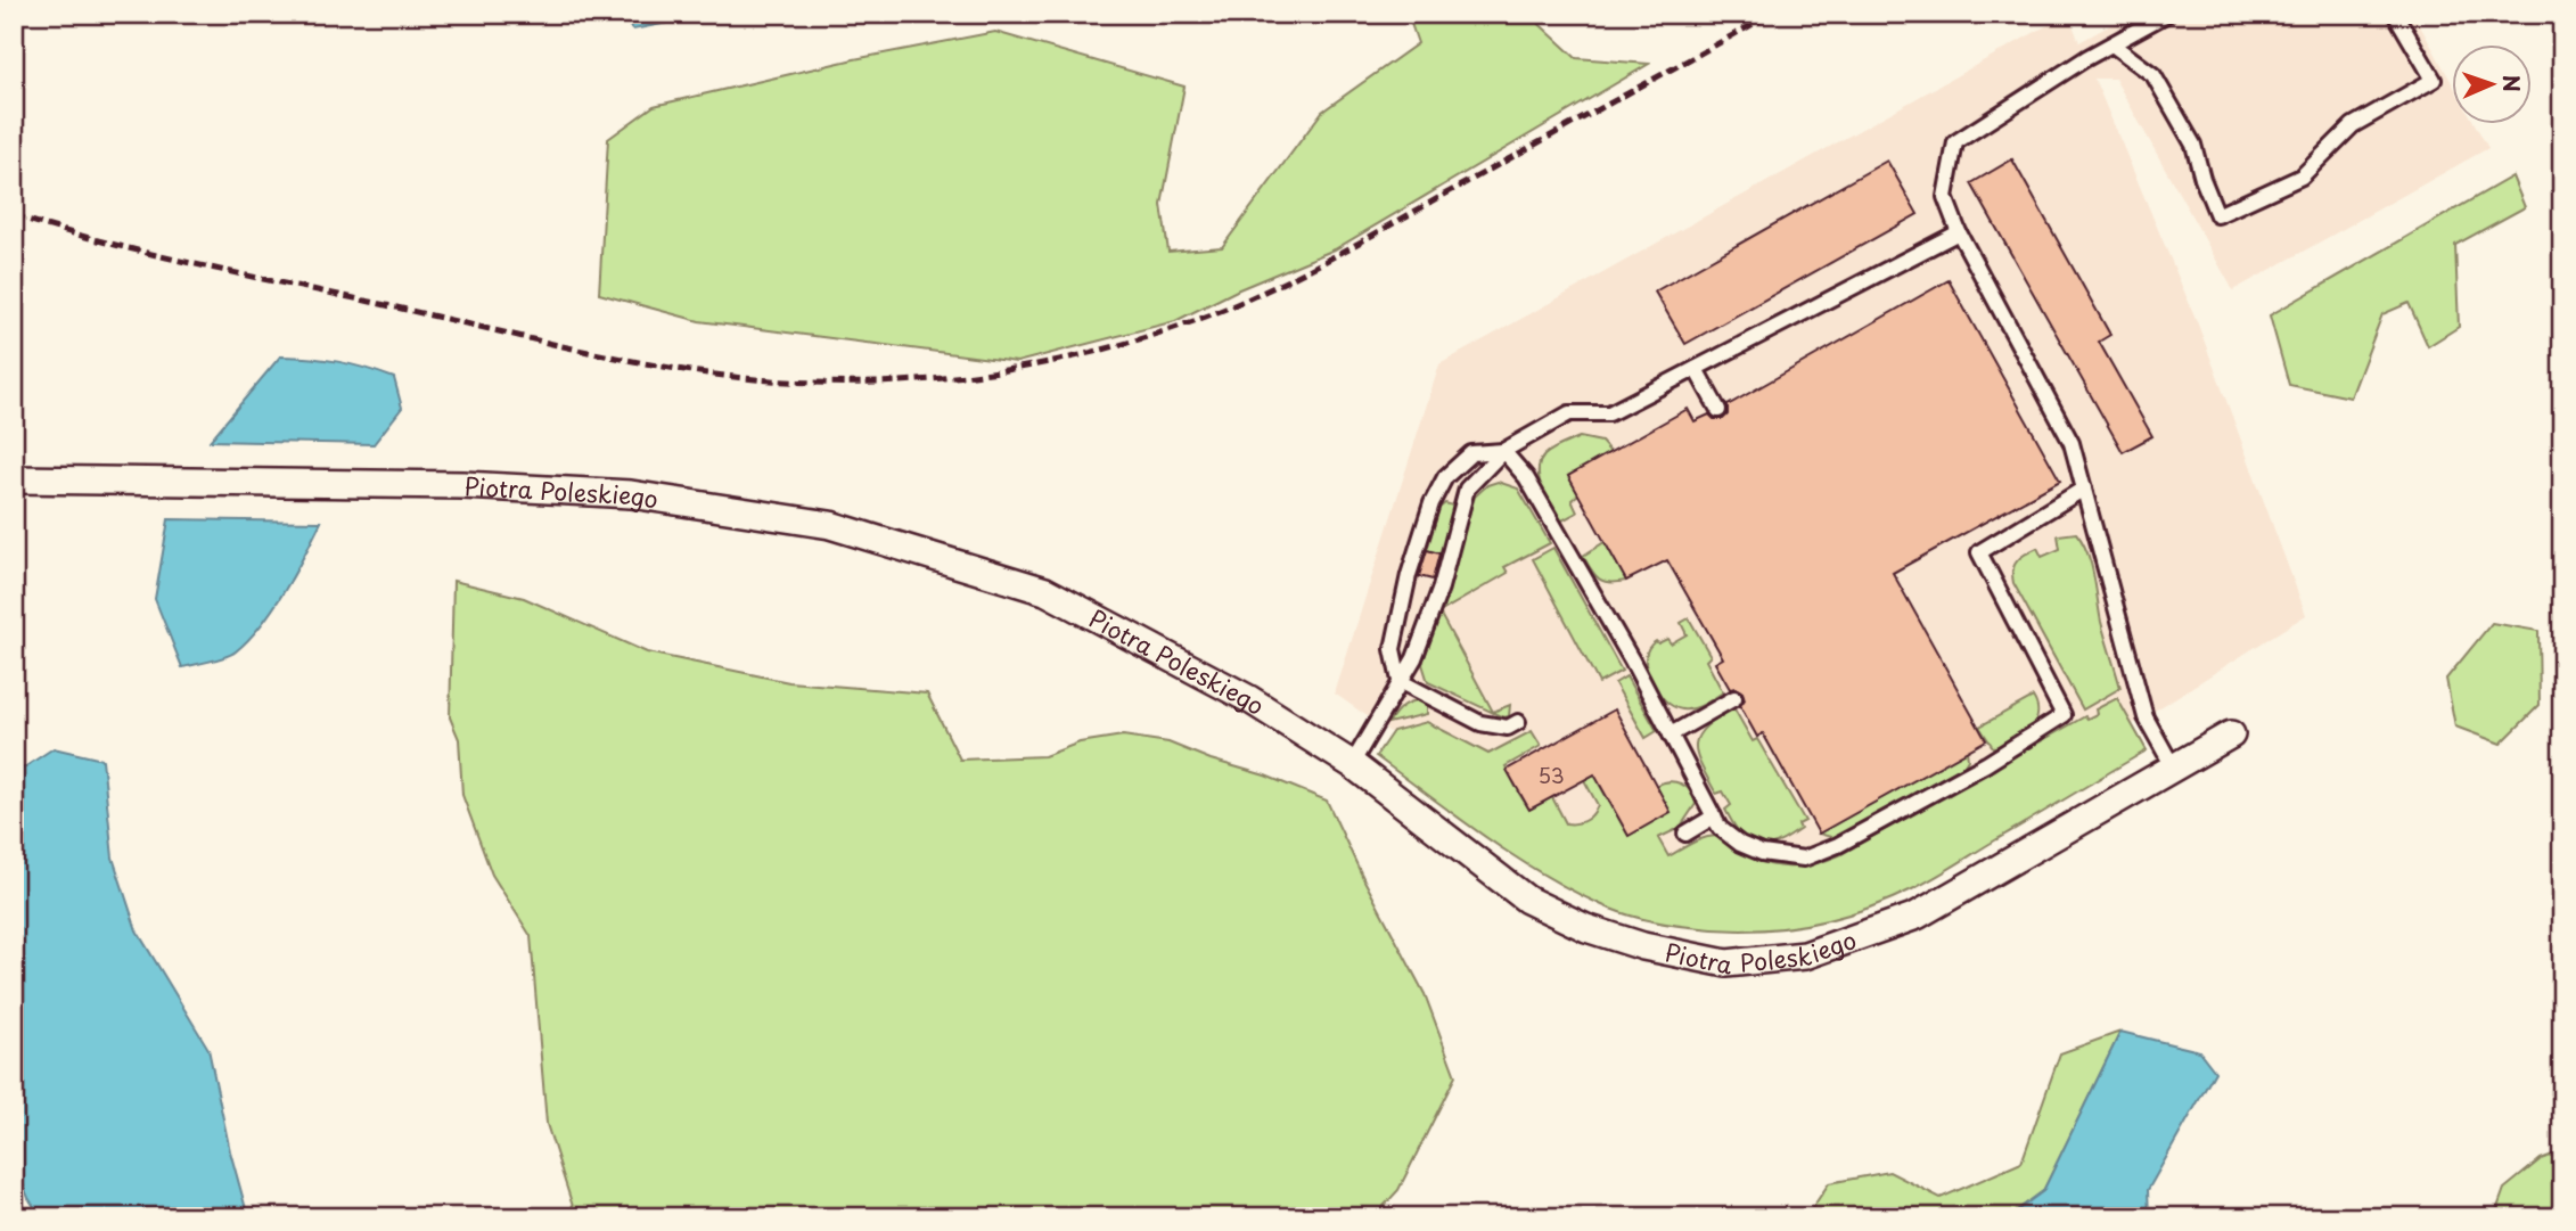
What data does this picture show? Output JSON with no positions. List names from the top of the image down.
{
  "streets": {
    "street": ["Piotra Poleskiego"]
  },
  "house_numbers": ["53"],
  "north": "right"
}
